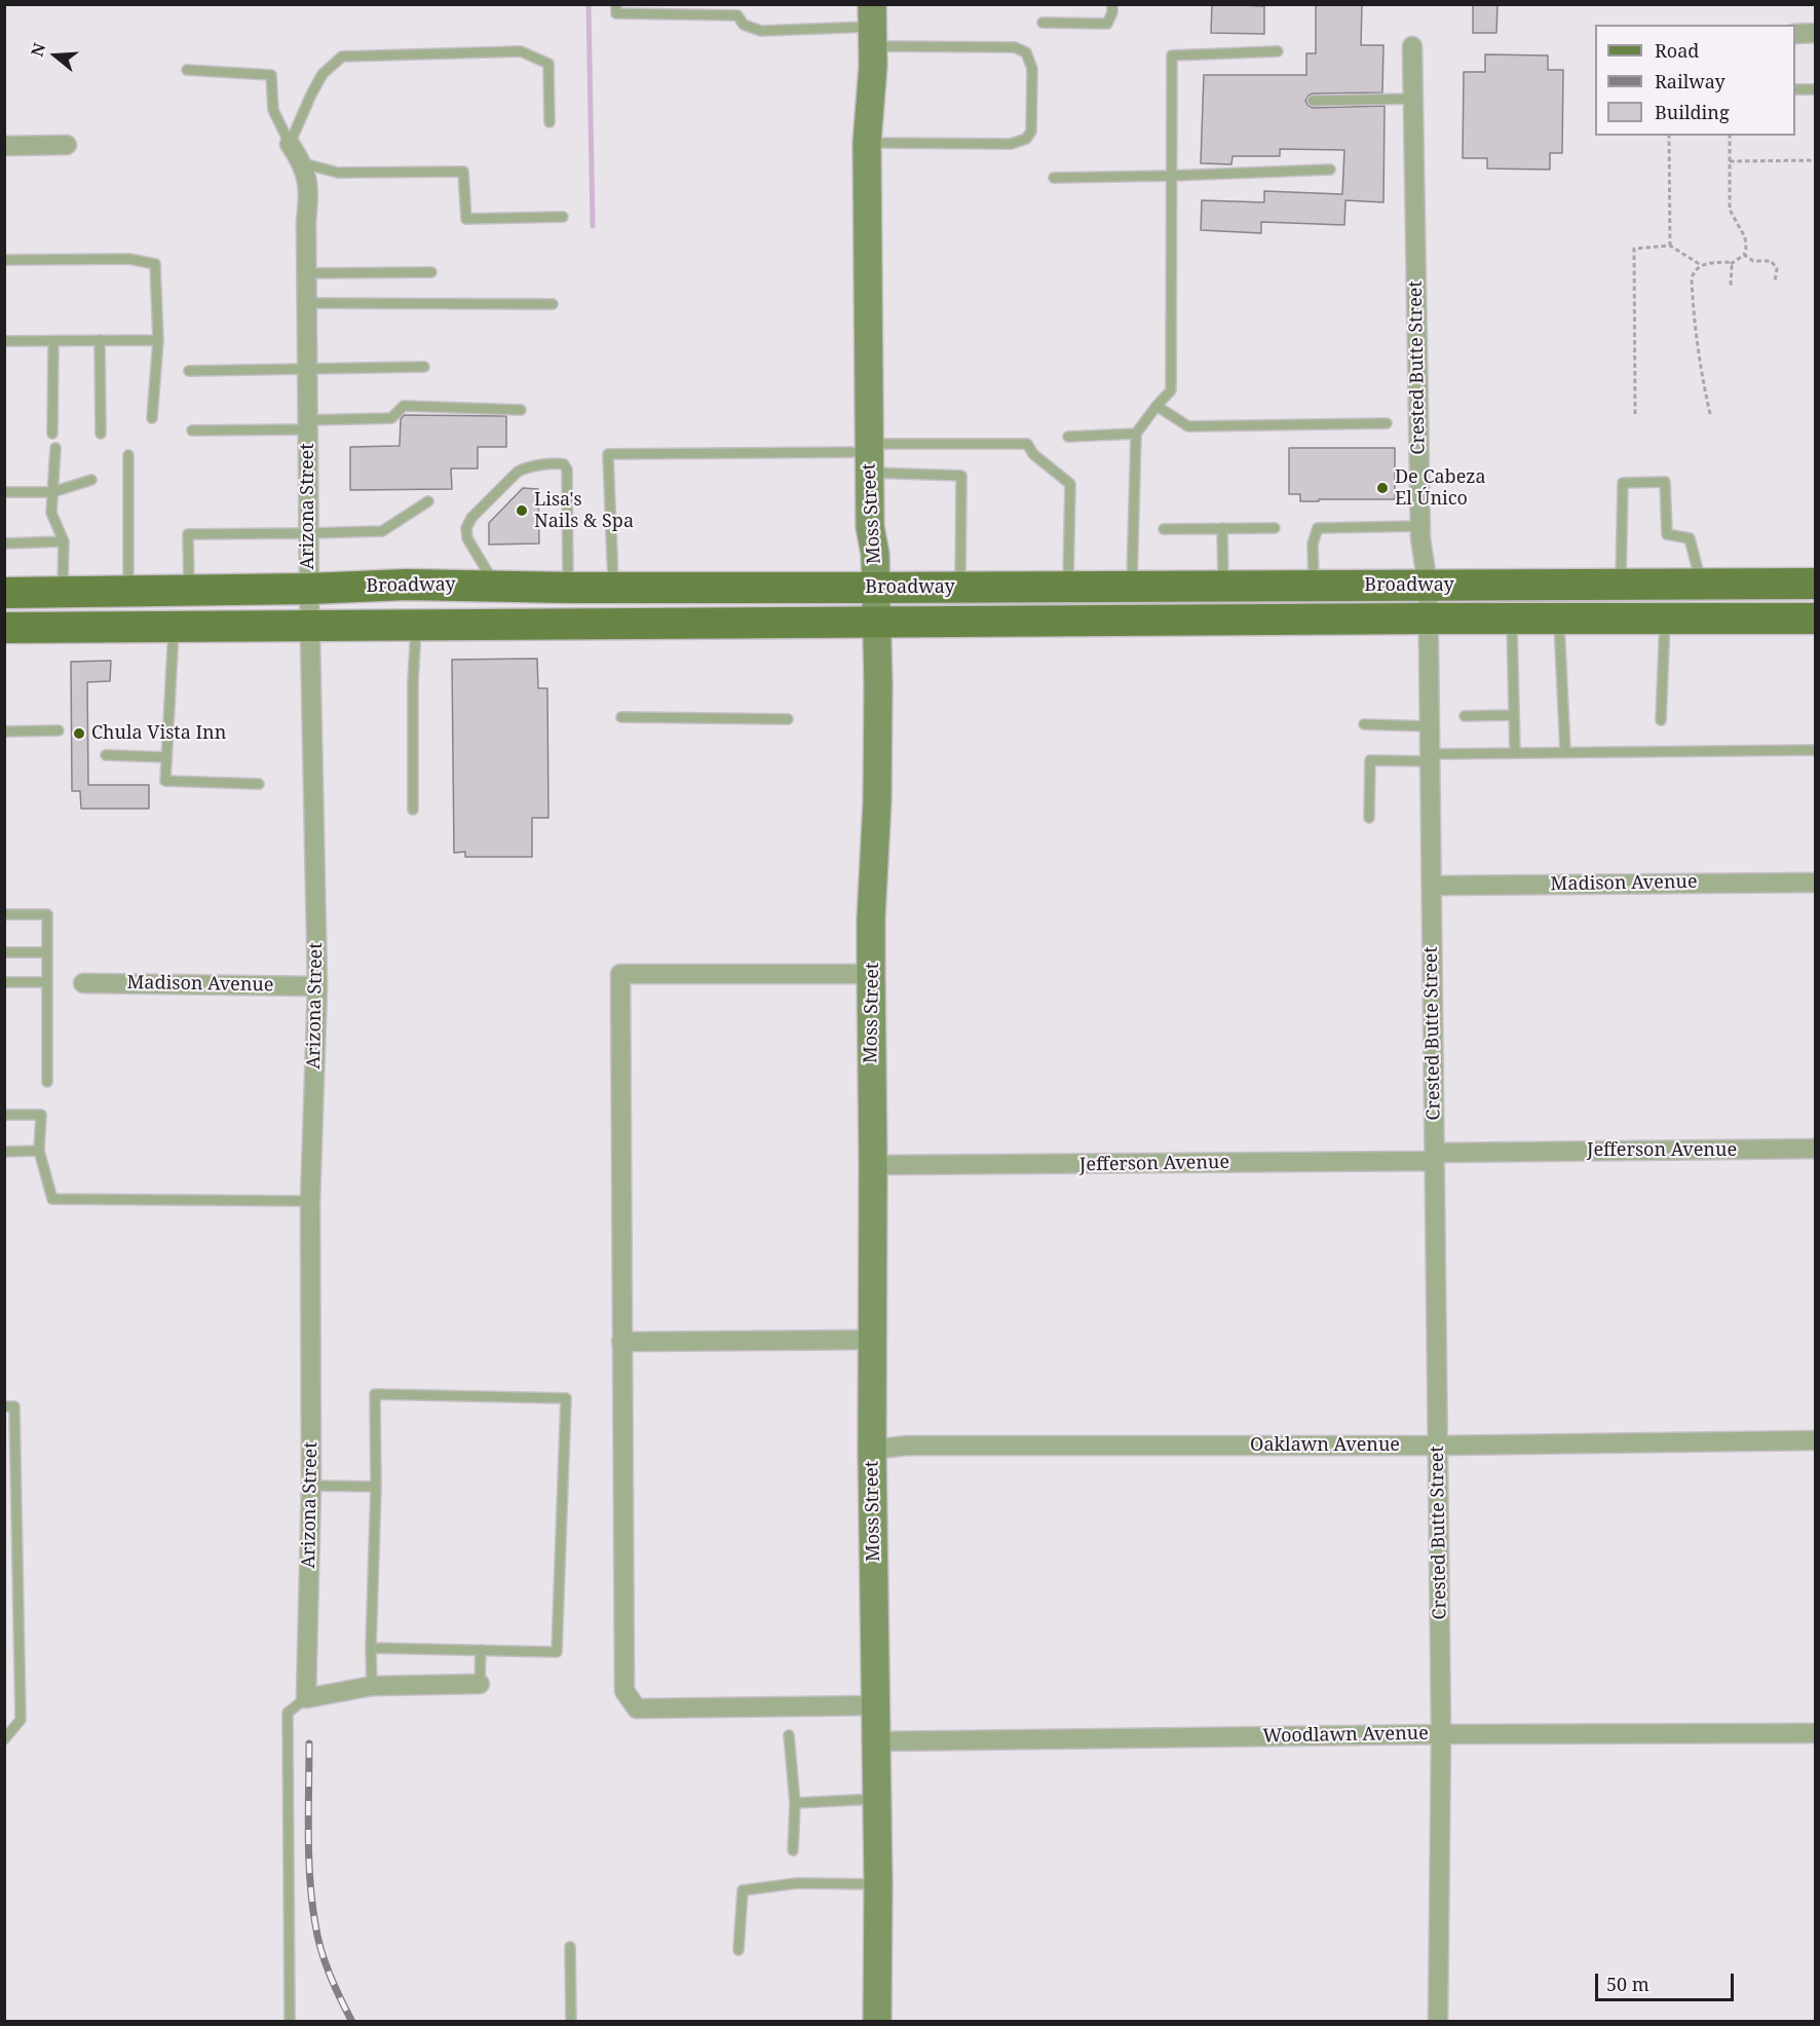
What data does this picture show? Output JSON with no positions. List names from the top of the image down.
{
  "streets": {
    "main road": ["Broadway"],
    "street": [
      "Crested Butte Street",
      "Arizona Street",
      "Moss Street",
      "Madison Avenue",
      "Jefferson Avenue",
      "Oaklawn Avenue",
      "Woodlawn Avenue"
    ]
  },
  "crossings": [
    ["Crested Butte Street", "Broadway"],
    ["Crested Butte Street", "Madison Avenue"],
    ["Crested Butte Street", "Jefferson Avenue"],
    ["Crested Butte Street", "Oaklawn Avenue"],
    ["Crested Butte Street", "Woodlawn Avenue"],
    ["Arizona Street", "Broadway"],
    ["Arizona Street", "Madison Avenue"],
    ["Moss Street", "Broadway"],
    ["Moss Street", "Jefferson Avenue"],
    ["Moss Street", "Oaklawn Avenue"],
    ["Moss Street", "Woodlawn Avenue"]
  ],
  "places": ["De Cabeza El Único", "Lisa's Nails & Spa", "Chula Vista Inn"],
  "legend": ["Road", "Railway", "Building"],
  "scale_bar": "50 m",
  "north": "left"
}
